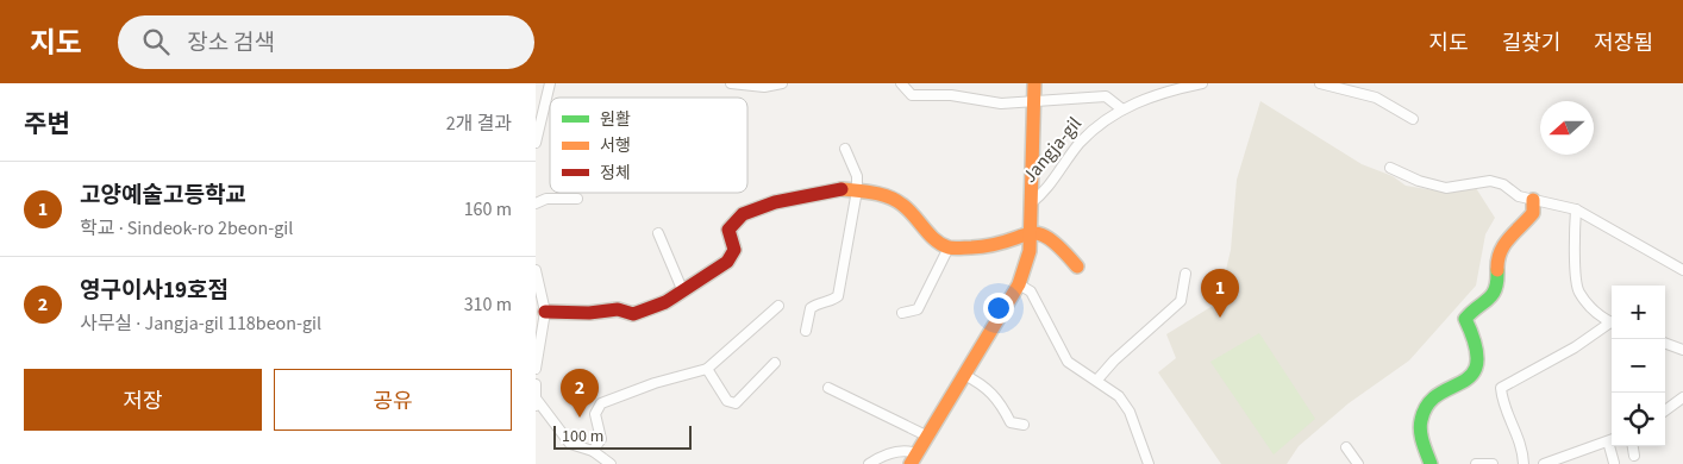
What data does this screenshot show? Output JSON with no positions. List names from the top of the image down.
{
  "streets": {
    "street": ["Jangja-gil"]
  },
  "legend": ["원활", "서행", "정체"],
  "scale_bar": "100 m",
  "north": "left",
  "page": {
    "header": "지도",
    "search": "장소 검색",
    "nav": ["지도", "길찾기", "저장됨"],
    "heading": ["주변", "2개 결과"],
    "list": [
      {
        "mark": "1",
        "name": "고양예술고등학교",
        "note": "학교 · Sindeok-ro 2beon-gil",
        "value": "160 m"
      },
      {
        "mark": "2",
        "name": "영구이사19호점",
        "note": "사무실 · Jangja-gil 118beon-gil",
        "value": "310 m"
      }
    ],
    "pins": ["1", "2"],
    "map_buttons": ["+", "−"],
    "buttons": ["저장", "공유"],
    "scale": "100 m"
  }
}
